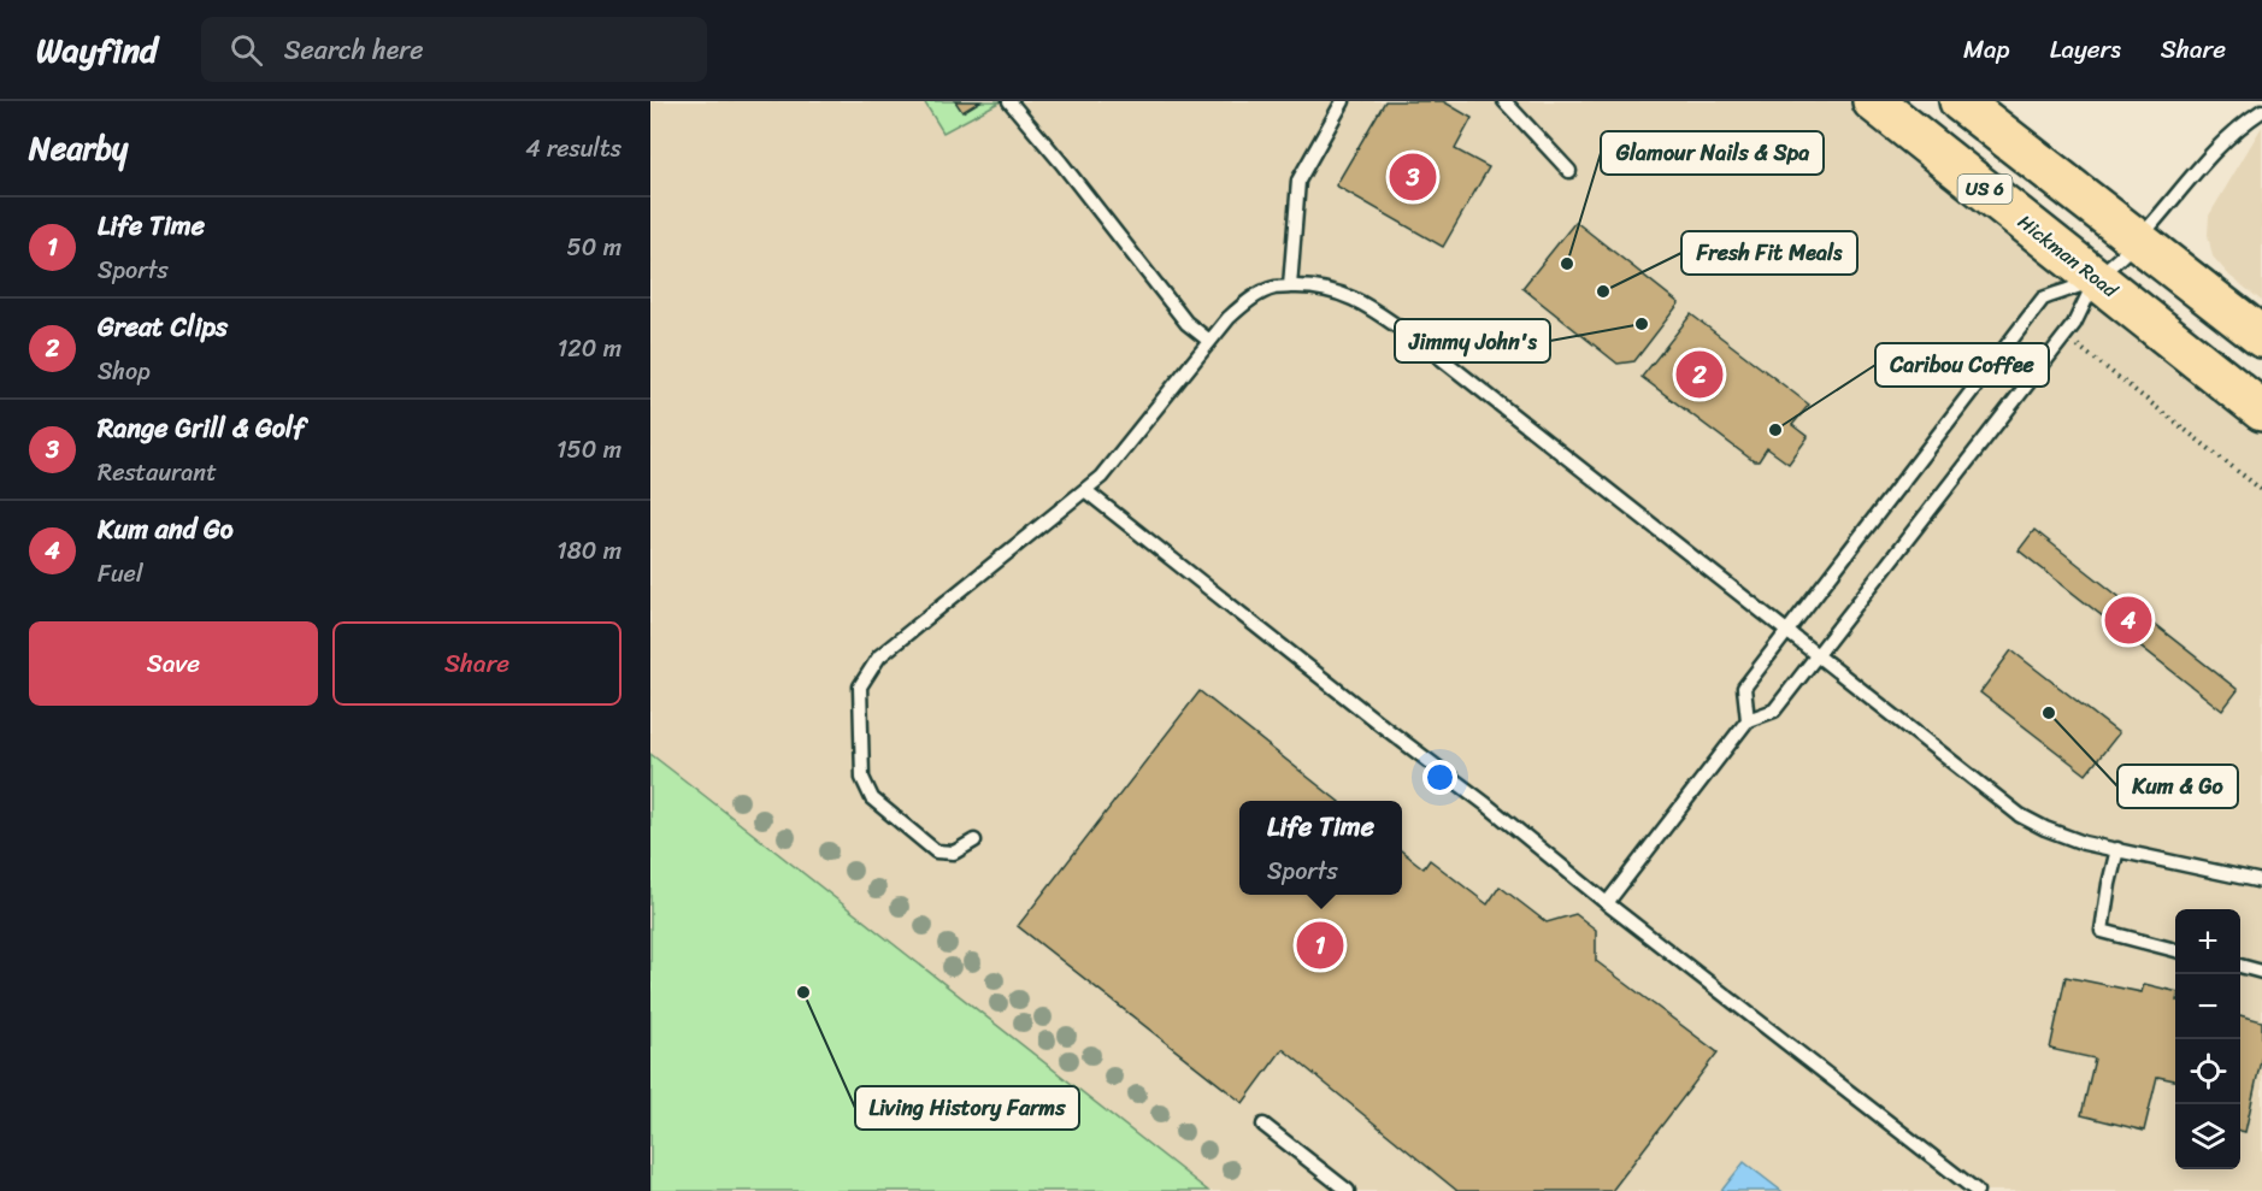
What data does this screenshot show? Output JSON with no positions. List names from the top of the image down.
{
  "streets": {
    "highway": ["US 6", "Hickman Road"]
  },
  "places": [
    "Glamour Nails & Spa",
    "Fresh Fit Meals",
    "Jimmy John's",
    "Caribou Coffee",
    "Kum & Go",
    "Living History Farms"
  ],
  "page": {
    "header": "Wayfind",
    "search": "Search here",
    "nav": ["Map", "Layers", "Share"],
    "heading": ["Nearby", "4 results"],
    "pins": [
      "3",
      "2",
      "4",
      "1"
    ],
    "list": [
      {
        "mark": "1",
        "name": "Life Time",
        "note": "Sports",
        "value": "50 m"
      },
      {
        "mark": "2",
        "name": "Great Clips",
        "note": "Shop",
        "value": "120 m"
      },
      {
        "mark": "3",
        "name": "Range Grill & Golf",
        "note": "Restaurant",
        "value": "150 m"
      },
      {
        "mark": "4",
        "name": "Kum and Go",
        "note": "Fuel",
        "value": "180 m"
      }
    ],
    "buttons": ["Save", "Share"],
    "popup": ["Life Time", "Sports"],
    "map_buttons": ["+", "−"]
  }
}
